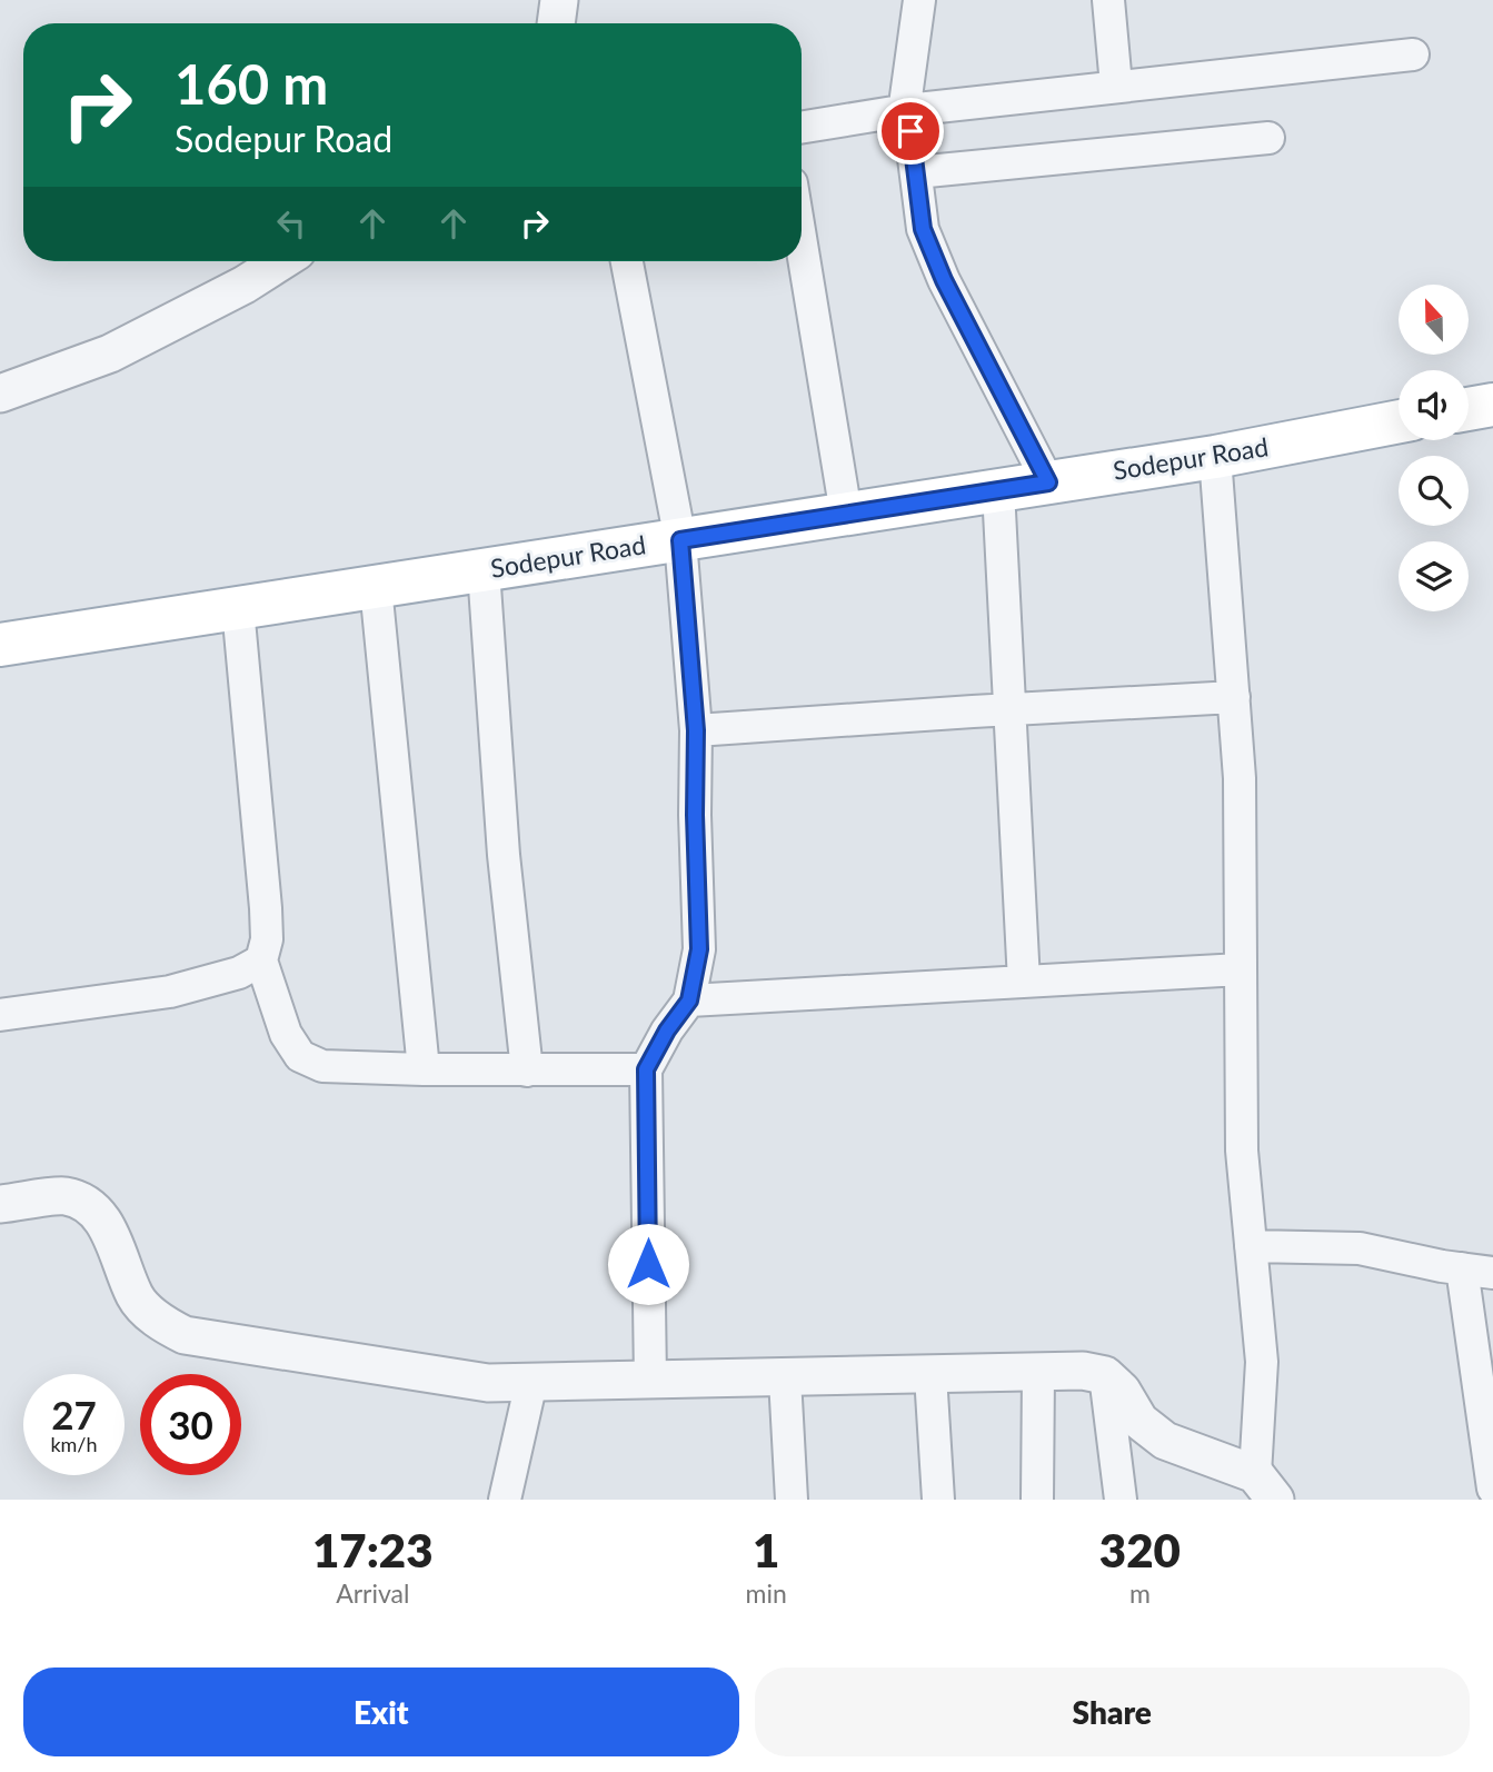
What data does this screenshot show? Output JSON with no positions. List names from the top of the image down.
{
  "streets": {
    "main road": ["Sodepur Road"]
  },
  "north": "top",
  "page": {
    "turn": ["160 m", "Sodepur Road"],
    "speed": "27 km/h",
    "limit": "30",
    "eta": [
      "17:23",
      "Arrival",
      "1",
      "min",
      "320",
      "m"
    ],
    "buttons": ["Exit", "Share"]
  }
}
